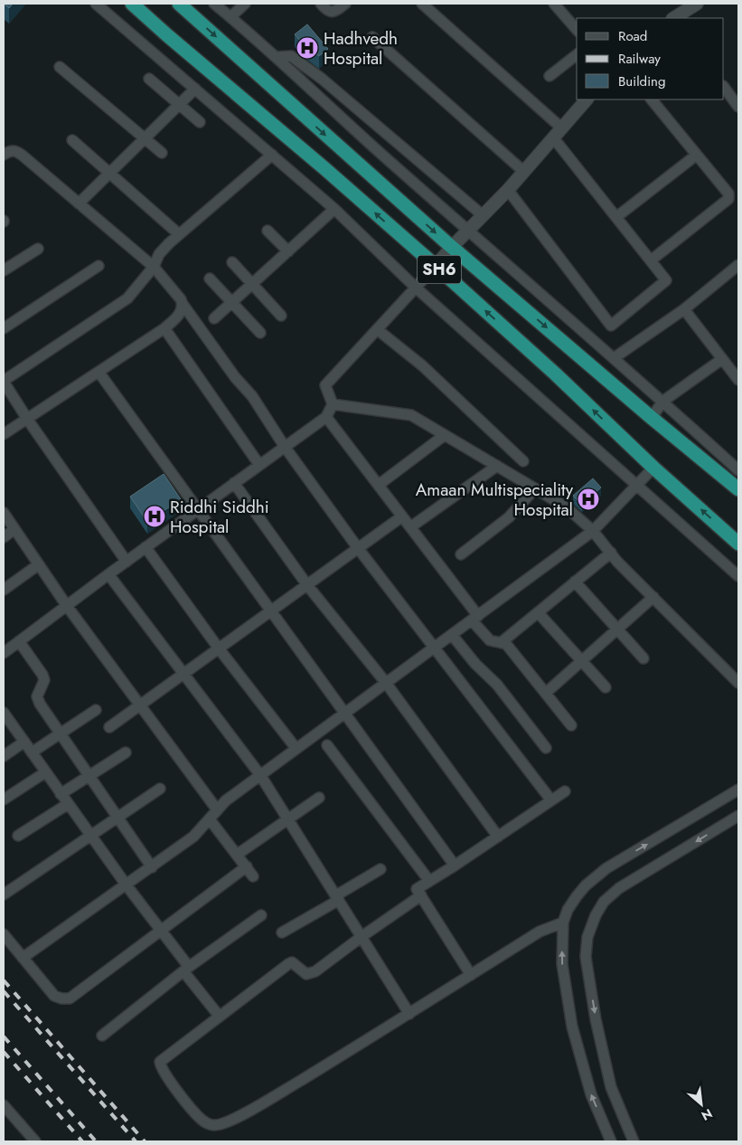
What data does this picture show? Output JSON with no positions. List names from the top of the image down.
{
  "streets": {
    "highway": ["SH6"]
  },
  "places": {
    "hospital": ["Hadhvedh Hospital", "Amaan Multispeciality Hospital", "Riddhi Siddhi Hospital"]
  },
  "legend": ["Road", "Railway", "Building"],
  "north": "bottom right"
}
